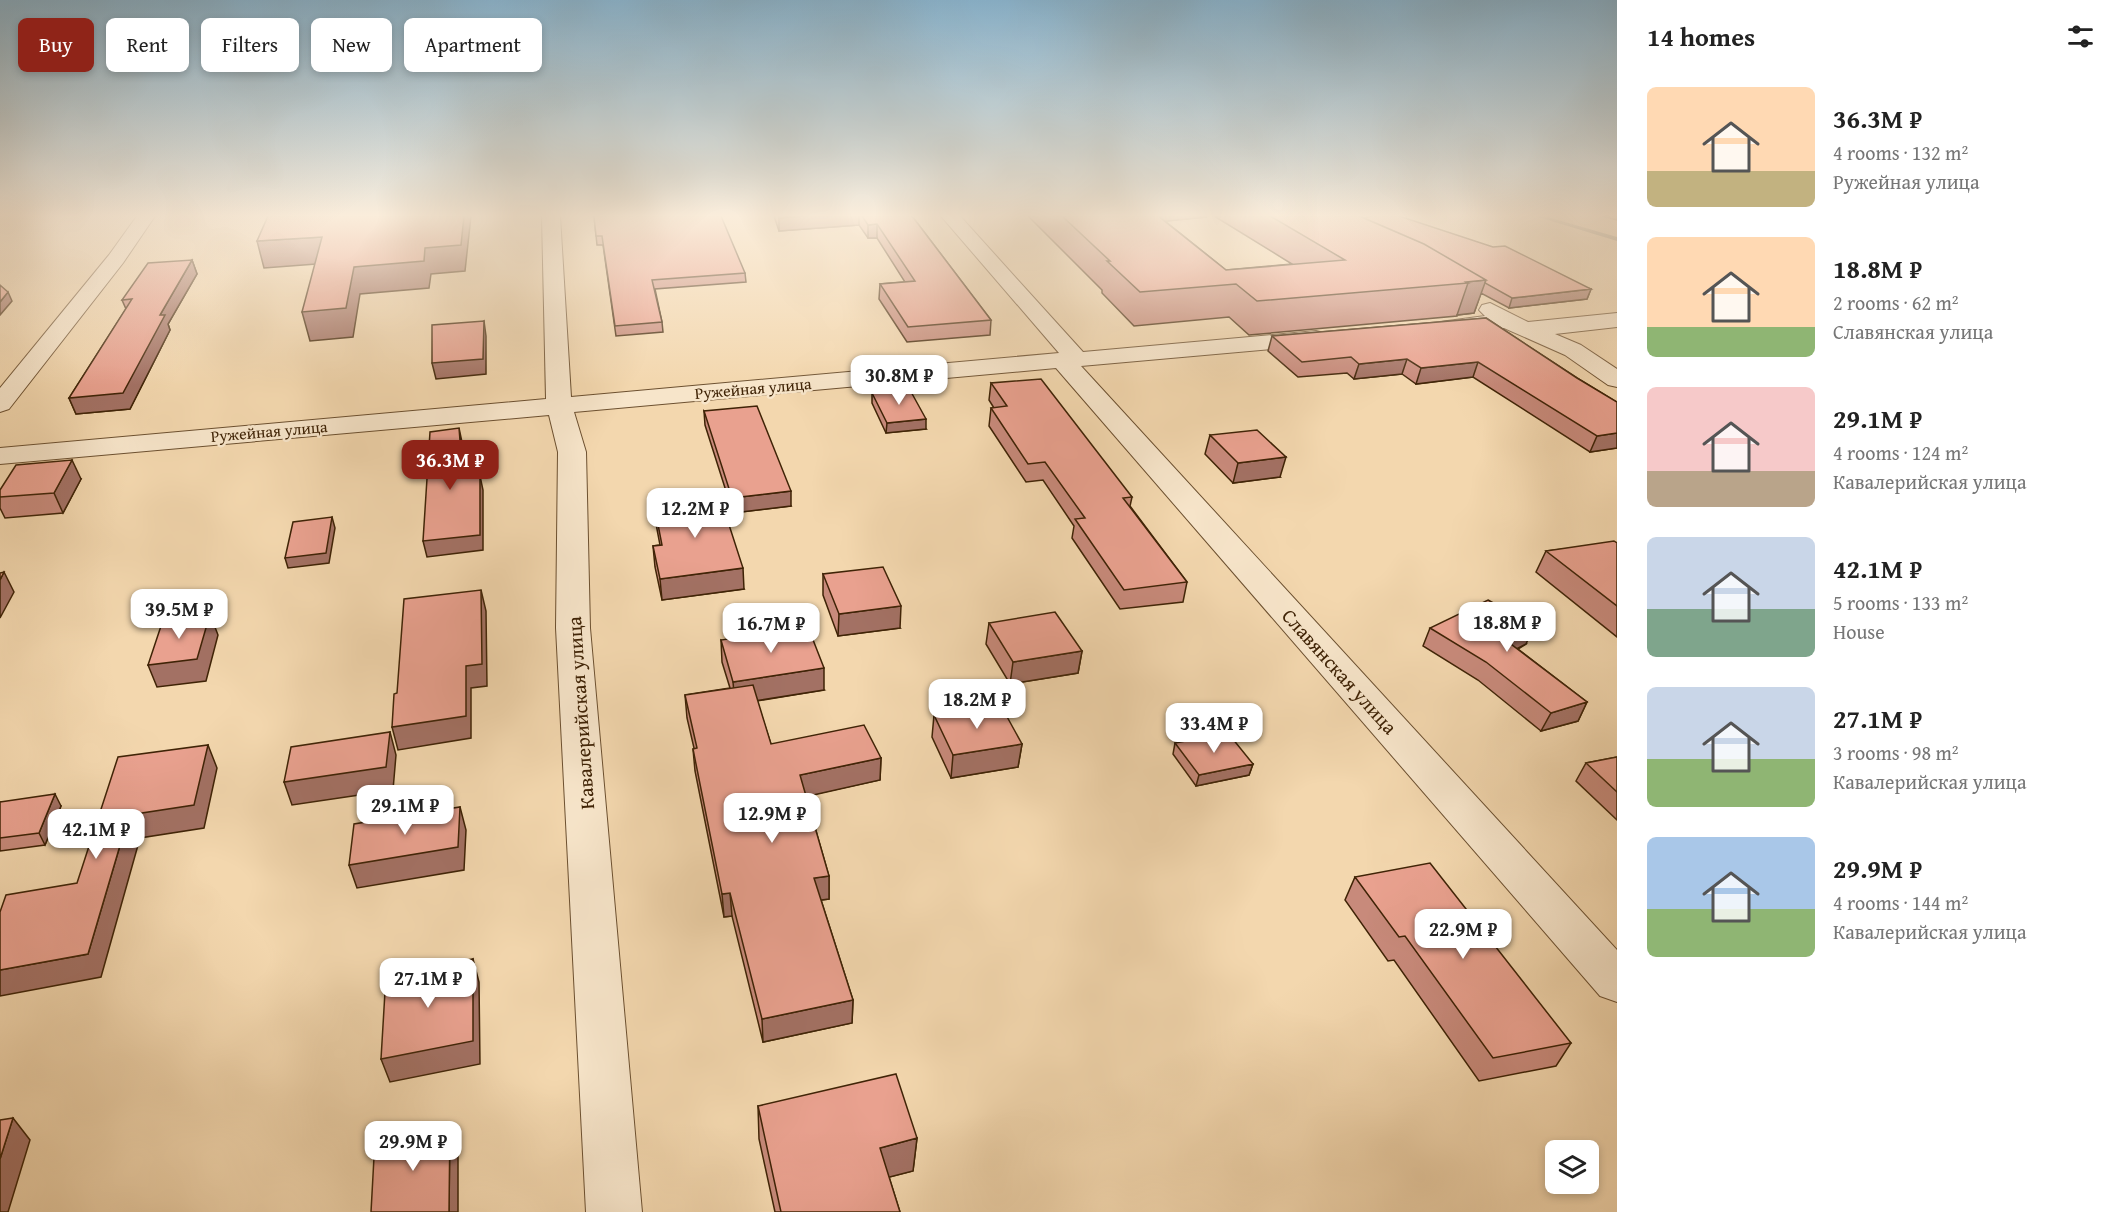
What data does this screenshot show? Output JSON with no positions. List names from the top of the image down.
{
  "streets": {
    "street": ["Ружейная улица", "Славянская улица", "Кавалерийская улица"]
  },
  "crossings": [
    ["Ружейная улица", "Славянская улица"],
    ["Ружейная улица", "Кавалерийская улица"]
  ],
  "page": {
    "heading": "14 homes",
    "chip": [
      "Buy",
      "Rent",
      "Filters",
      "New",
      "Apartment"
    ],
    "list": [
      {
        "name": "36.3M ₽",
        "note": "4 rooms · 132 m² · Ружейная улица"
      },
      {
        "name": "18.8M ₽",
        "note": "2 rooms · 62 m² · Славянская улица"
      },
      {
        "name": "29.1M ₽",
        "note": "4 rooms · 124 m² · Кавалерийская улица"
      },
      {
        "name": "42.1M ₽",
        "note": "5 rooms · 133 m² · House"
      },
      {
        "name": "27.1M ₽",
        "note": "3 rooms · 98 m² · Кавалерийская улица"
      },
      {
        "name": "29.9M ₽",
        "note": "4 rooms · 144 m² · Кавалерийская улица"
      }
    ],
    "price": [
      "30.8M ₽",
      "36.3M ₽",
      "12.2M ₽",
      "39.5M ₽",
      "18.8M ₽",
      "16.7M ₽",
      "18.2M ₽",
      "33.4M ₽",
      "29.1M ₽",
      "12.9M ₽",
      "42.1M ₽",
      "22.9M ₽",
      "27.1M ₽",
      "29.9M ₽"
    ]
  }
}
